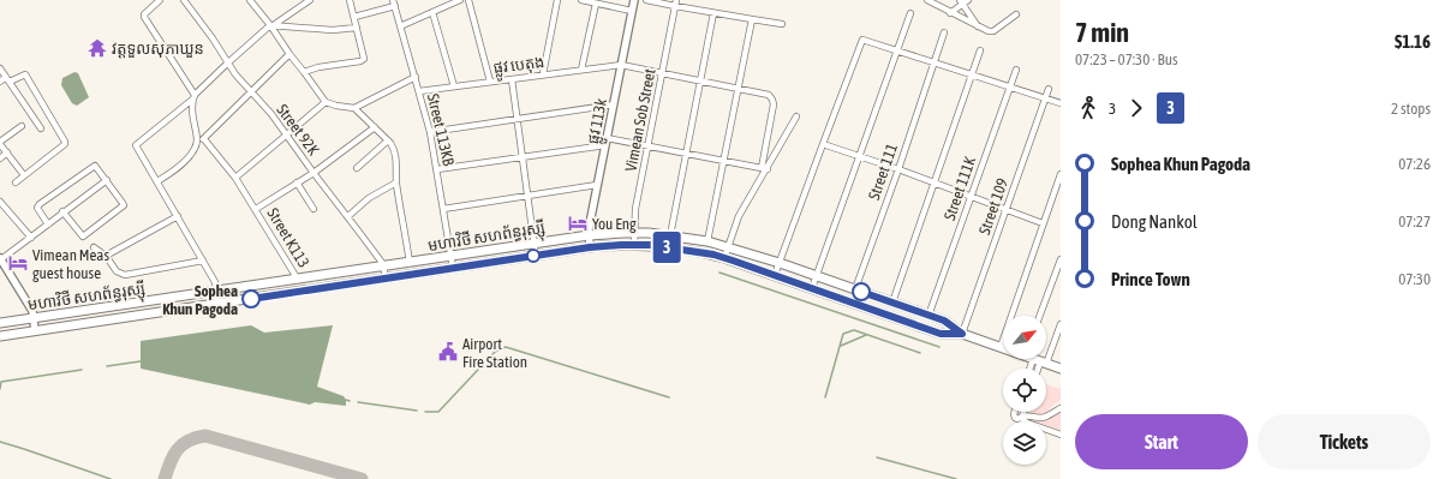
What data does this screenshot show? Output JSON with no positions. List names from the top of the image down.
{
  "streets": {
    "highway": ["មហាវិថី សហព័ន្ធរុស្ស៊ី"],
    "street": [
      "ផ្លូវ បេតុង",
      "Vimean Sob Street",
      "ផ្លូវ 113k",
      "Street 92K",
      "Street 113KB",
      "Street 111",
      "Street 111K",
      "Street 109",
      "Street K113"
    ]
  },
  "crossings": [
    ["ផ្លូវ បេតុង", "Vimean Sob Street"],
    ["ផ្លូវ បេតុង", "ផ្លូវ 113k"],
    ["ផ្លូវ បេតុង", "Street 113KB"],
    ["Vimean Sob Street", "មហាវិថី សហព័ន្ធរុស្ស៊ី"],
    ["ផ្លូវ 113k", "មហាវិថី សហព័ន្ធរុស្ស៊ី"],
    ["Street 92K", "មហាវិថី សហព័ន្ធរុស្ស៊ី"],
    ["Street 113KB", "មហាវិថី សហព័ន្ធរុស្ស៊ី"],
    ["Street 111", "មហាវិថី សហព័ន្ធរុស្ស៊ី"],
    ["Street 111K", "មហាវិថី សហព័ន្ធរុស្ស៊ី"],
    ["Street 109", "មហាវិថី សហព័ន្ធរុស្ស៊ី"],
    ["មហាវិថី សហព័ន្ធរុស្ស៊ី", "Street K113"]
  ],
  "places": {
    "temple": ["វត្តទួលសុភាឃួន"],
    "hotel": ["You Eng", "Vimean Meas guest house"],
    "other": ["Sophea Khun Pagoda"],
    "public building": ["Airport Fire Station"]
  },
  "lines": ["bus line 3"],
  "north": "top right",
  "page": {
    "on_map": "3",
    "heading": ["7 min", "07:23 – 07:30 · Bus", "$1.16"],
    "legs": ["3", "3", "2 stops"],
    "list": [
      {
        "name": "Sophea Khun Pagoda",
        "value": "07:26"
      },
      {
        "name": "Dong Nankol",
        "value": "07:27"
      },
      {
        "name": "Prince Town",
        "value": "07:30"
      }
    ],
    "buttons": ["Start", "Tickets"]
  }
}
